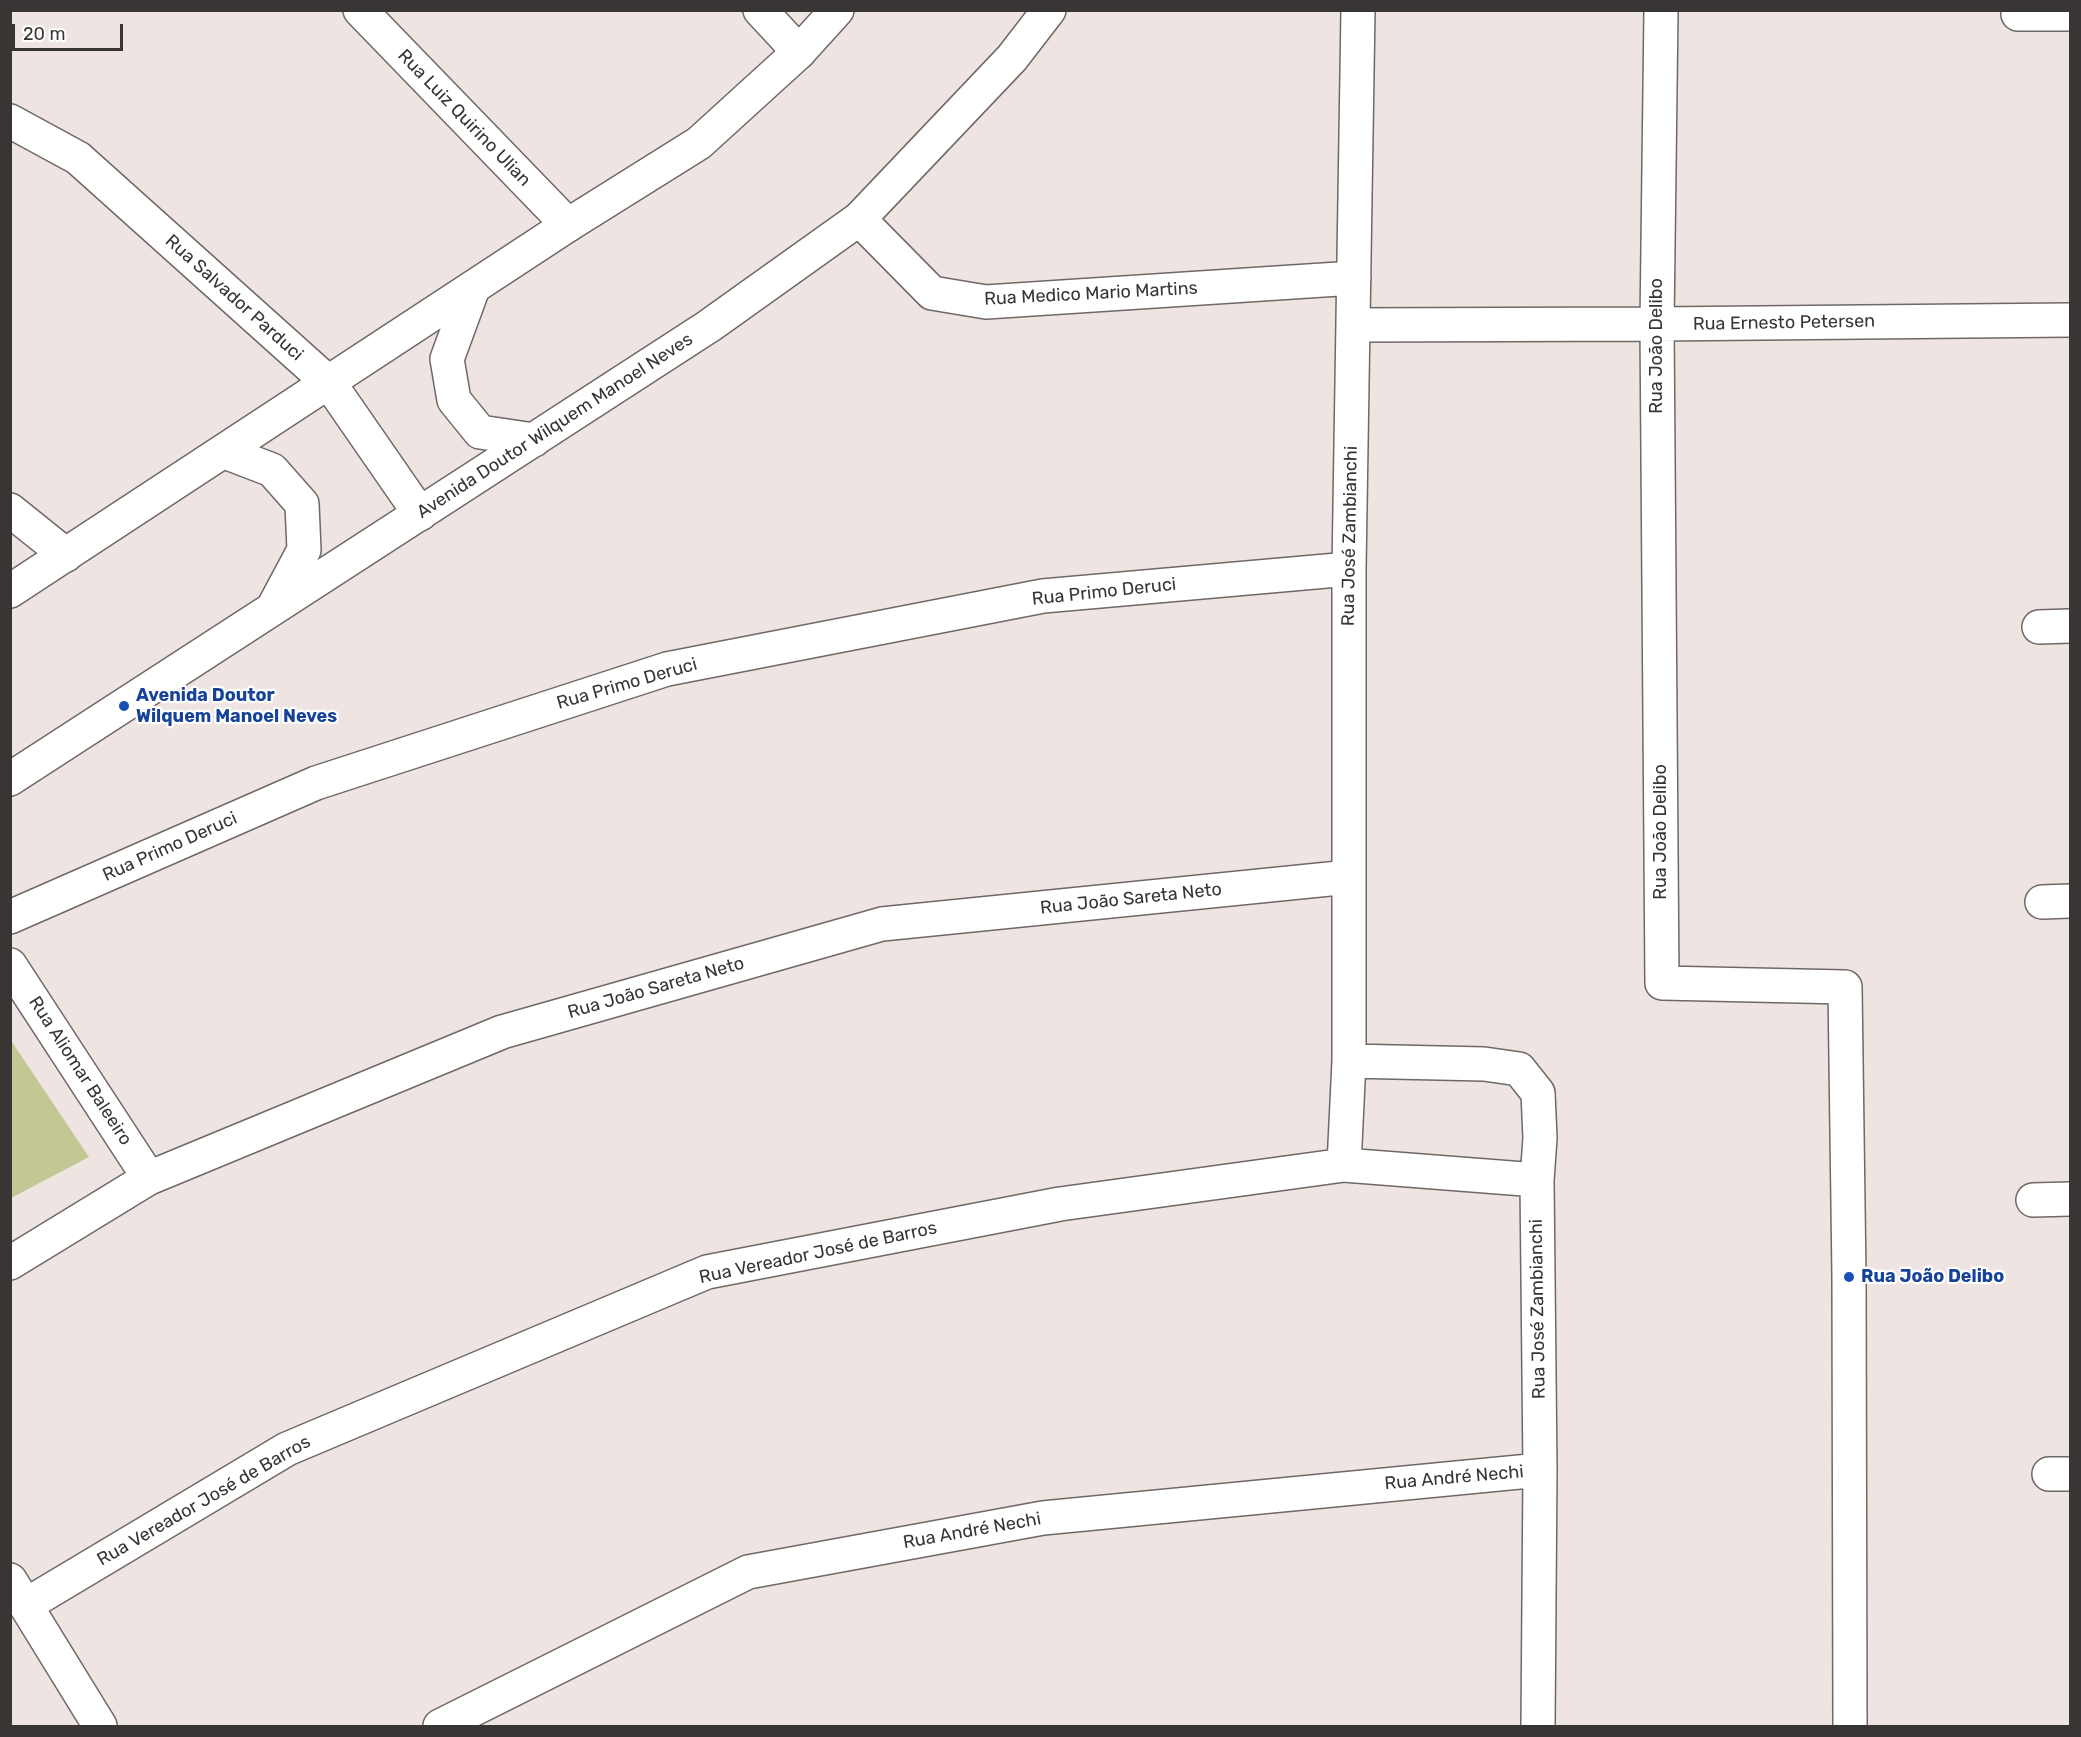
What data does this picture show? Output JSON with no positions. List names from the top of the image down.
{
  "streets": {
    "street": [
      "Rua Luiz Quirino Ulian",
      "Rua Medico Mario Martins",
      "Rua Salvador Parduci",
      "Rua Ernesto Petersen",
      "Rua João Delibo",
      "Avenida Doutor Wilquem Manoel Neves",
      "Rua José Zambianchi",
      "Rua Primo Deruci",
      "Rua João Sareta Neto",
      "Rua Aliomar Baleeiro",
      "Rua Vereador José de Barros",
      "Rua André Nechi"
    ]
  },
  "crossings": [
    ["Rua Medico Mario Martins", "Avenida Doutor Wilquem Manoel Neves"],
    ["Rua Medico Mario Martins", "Rua José Zambianchi"],
    ["Rua Salvador Parduci", "Avenida Doutor Wilquem Manoel Neves"],
    ["Rua Ernesto Petersen", "Rua João Delibo"],
    ["Rua Ernesto Petersen", "Rua José Zambianchi"],
    ["Rua José Zambianchi", "Rua Primo Deruci"],
    ["Rua José Zambianchi", "Rua João Sareta Neto"],
    ["Rua José Zambianchi", "Rua Vereador José de Barros"],
    ["Rua José Zambianchi", "Rua André Nechi"],
    ["Rua João Sareta Neto", "Rua Aliomar Baleeiro"]
  ],
  "places": ["Avenida Doutor Wilquem Manoel Neves", "Rua João Delibo"],
  "scale_bar": "20 m"
}
